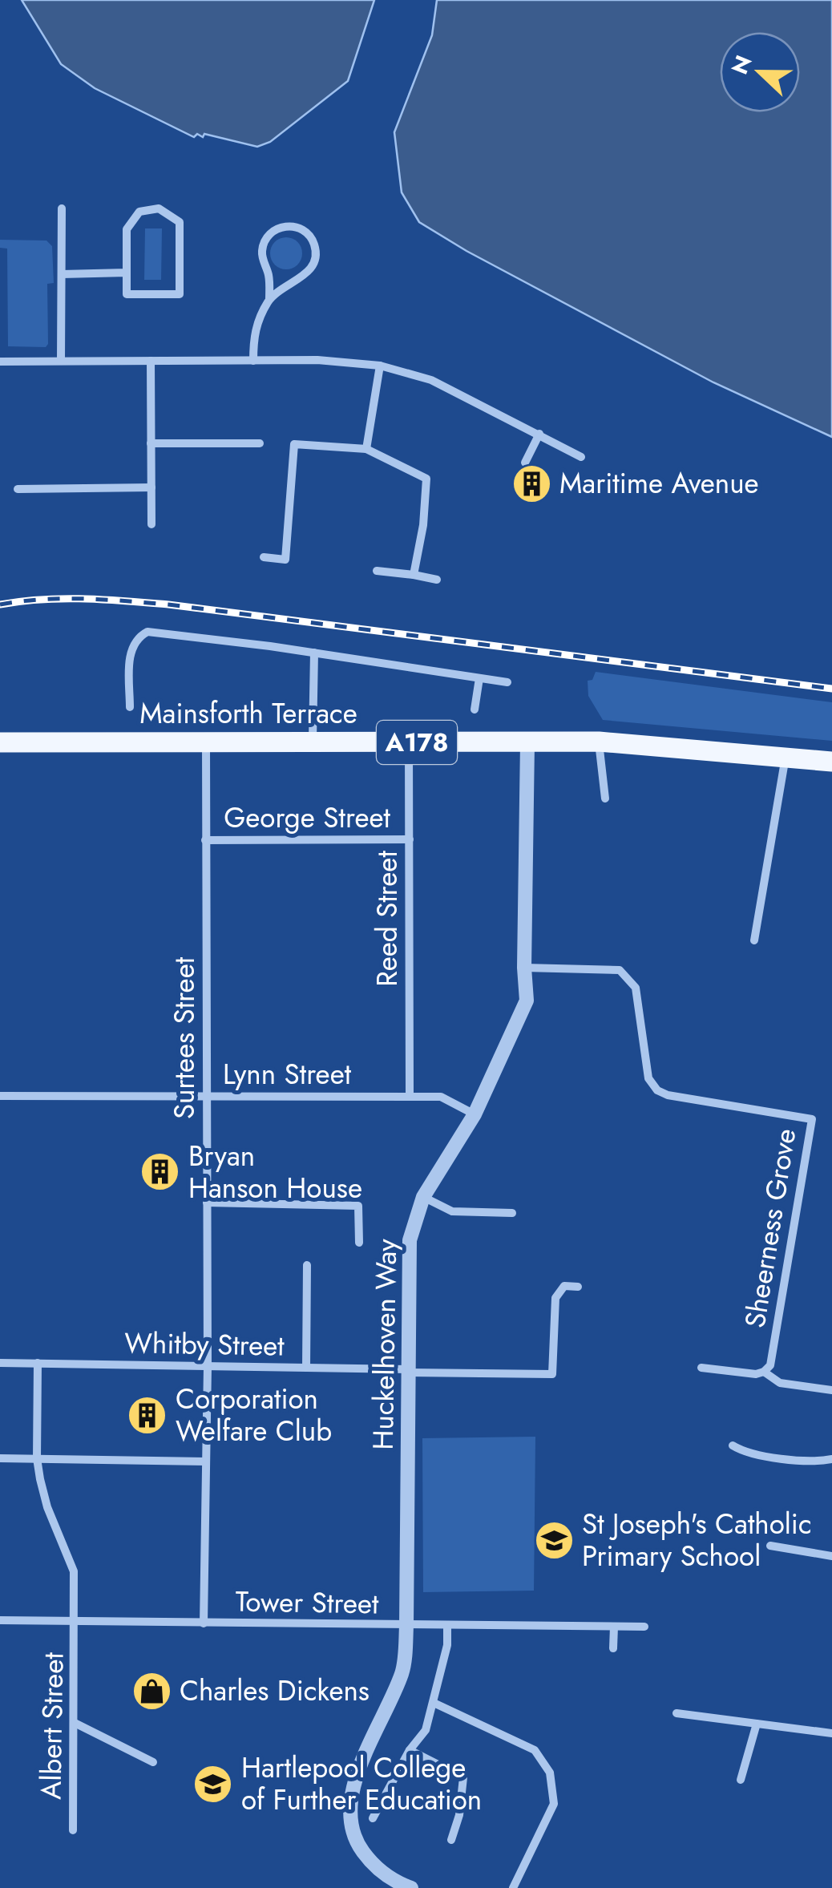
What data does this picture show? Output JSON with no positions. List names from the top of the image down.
{
  "streets": {
    "main road": ["Mainsforth Terrace", "A178"],
    "street": [
      "George Street",
      "Reed Street",
      "Surtees Street",
      "Lynn Street",
      "Sheerness Grove",
      "Whitby Street",
      "Huckelhoven Way",
      "Tower Street",
      "Albert Street"
    ]
  },
  "crossings": [
    ["Mainsforth Terrace", "Reed Street"],
    ["Mainsforth Terrace", "Surtees Street"],
    ["Mainsforth Terrace", "Huckelhoven Way"],
    ["George Street", "Reed Street"],
    ["George Street", "Surtees Street"],
    ["Reed Street", "Lynn Street"],
    ["Surtees Street", "Lynn Street"],
    ["Surtees Street", "Whitby Street"],
    ["Surtees Street", "Tower Street"],
    ["Lynn Street", "Huckelhoven Way"],
    ["Sheerness Grove", "Huckelhoven Way"],
    ["Whitby Street", "Huckelhoven Way"],
    ["Whitby Street", "Albert Street"],
    ["Huckelhoven Way", "Tower Street"],
    ["Tower Street", "Albert Street"]
  ],
  "places": {
    "building": ["Maritime Avenue", "Bryan Hanson House", "Corporation Welfare Club"],
    "school or university": ["St Joseph's Catholic Primary School", "Hartlepool College of Further Education"],
    "shop": ["Charles Dickens"]
  },
  "north": "left"
}
